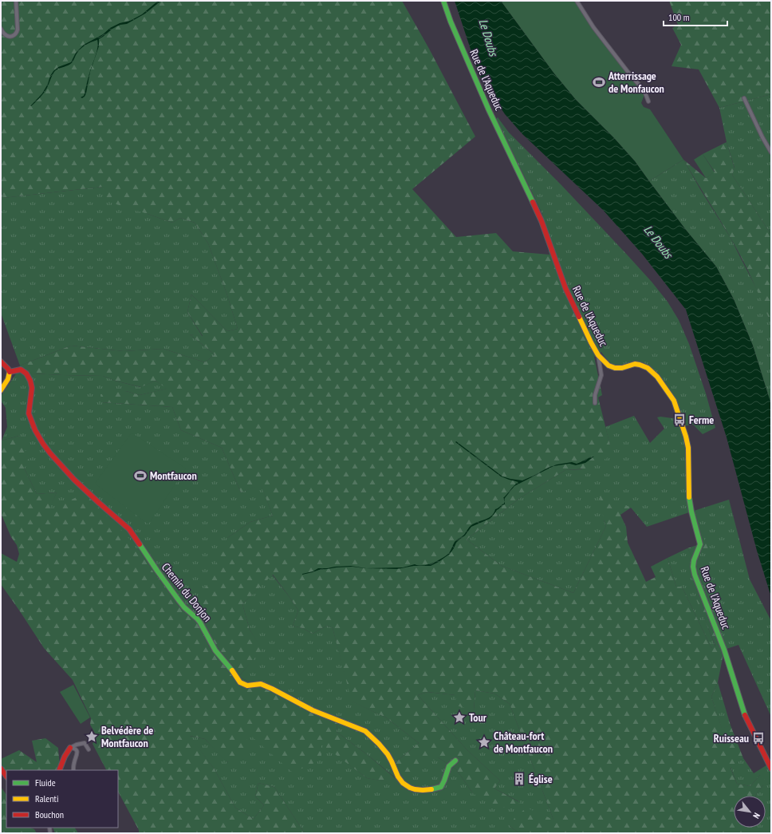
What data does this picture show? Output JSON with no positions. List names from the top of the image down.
{
  "streets": {
    "street": ["Rue de l'Aqueduc", "Chemin du Donjon"]
  },
  "water": ["Le Doubs"],
  "places": {
    "sports": ["Atterrissage de Monfaucon", "Montfaucon"],
    "bus stop": ["Ferme", "Ruisseau"],
    "place": ["Tour", "Belvédère de Montfaucon", "Château-fort de Montfaucon"],
    "building": ["Église"]
  },
  "legend": ["Fluide", "Ralenti", "Bouchon"],
  "scale_bar": "100 m",
  "north": "bottom right"
}
